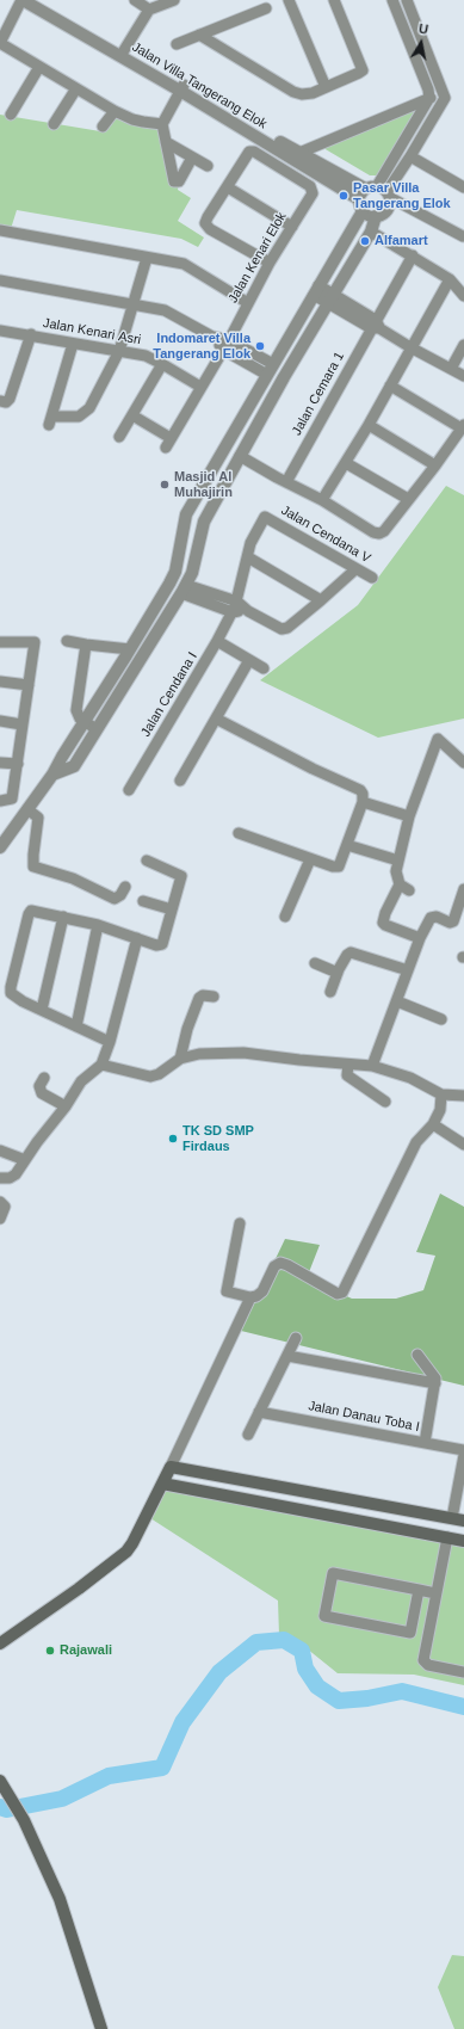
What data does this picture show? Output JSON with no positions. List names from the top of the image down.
{
  "streets": {
    "street": [
      "Jalan Villa Tangerang Elok",
      "Jalan Kenari Elok",
      "Jalan Kenari Asri",
      "Jalan Cemara 1",
      "Jalan Cendana V",
      "Jalan Cendana I",
      "Jalan Danau Toba I"
    ]
  },
  "crossings": [
    ["Jalan Kenari Elok", "Jalan Kenari Asri"],
    ["Jalan Cendana V", "Jalan Cendana I"]
  ],
  "places": [
    "Pasar Villa Tangerang Elok",
    "Alfamart",
    "Indomaret Villa Tangerang Elok",
    "Masjid Al Muhajirin",
    "TK SD SMP Firdaus",
    "Rajawali"
  ],
  "north": "top"
}
